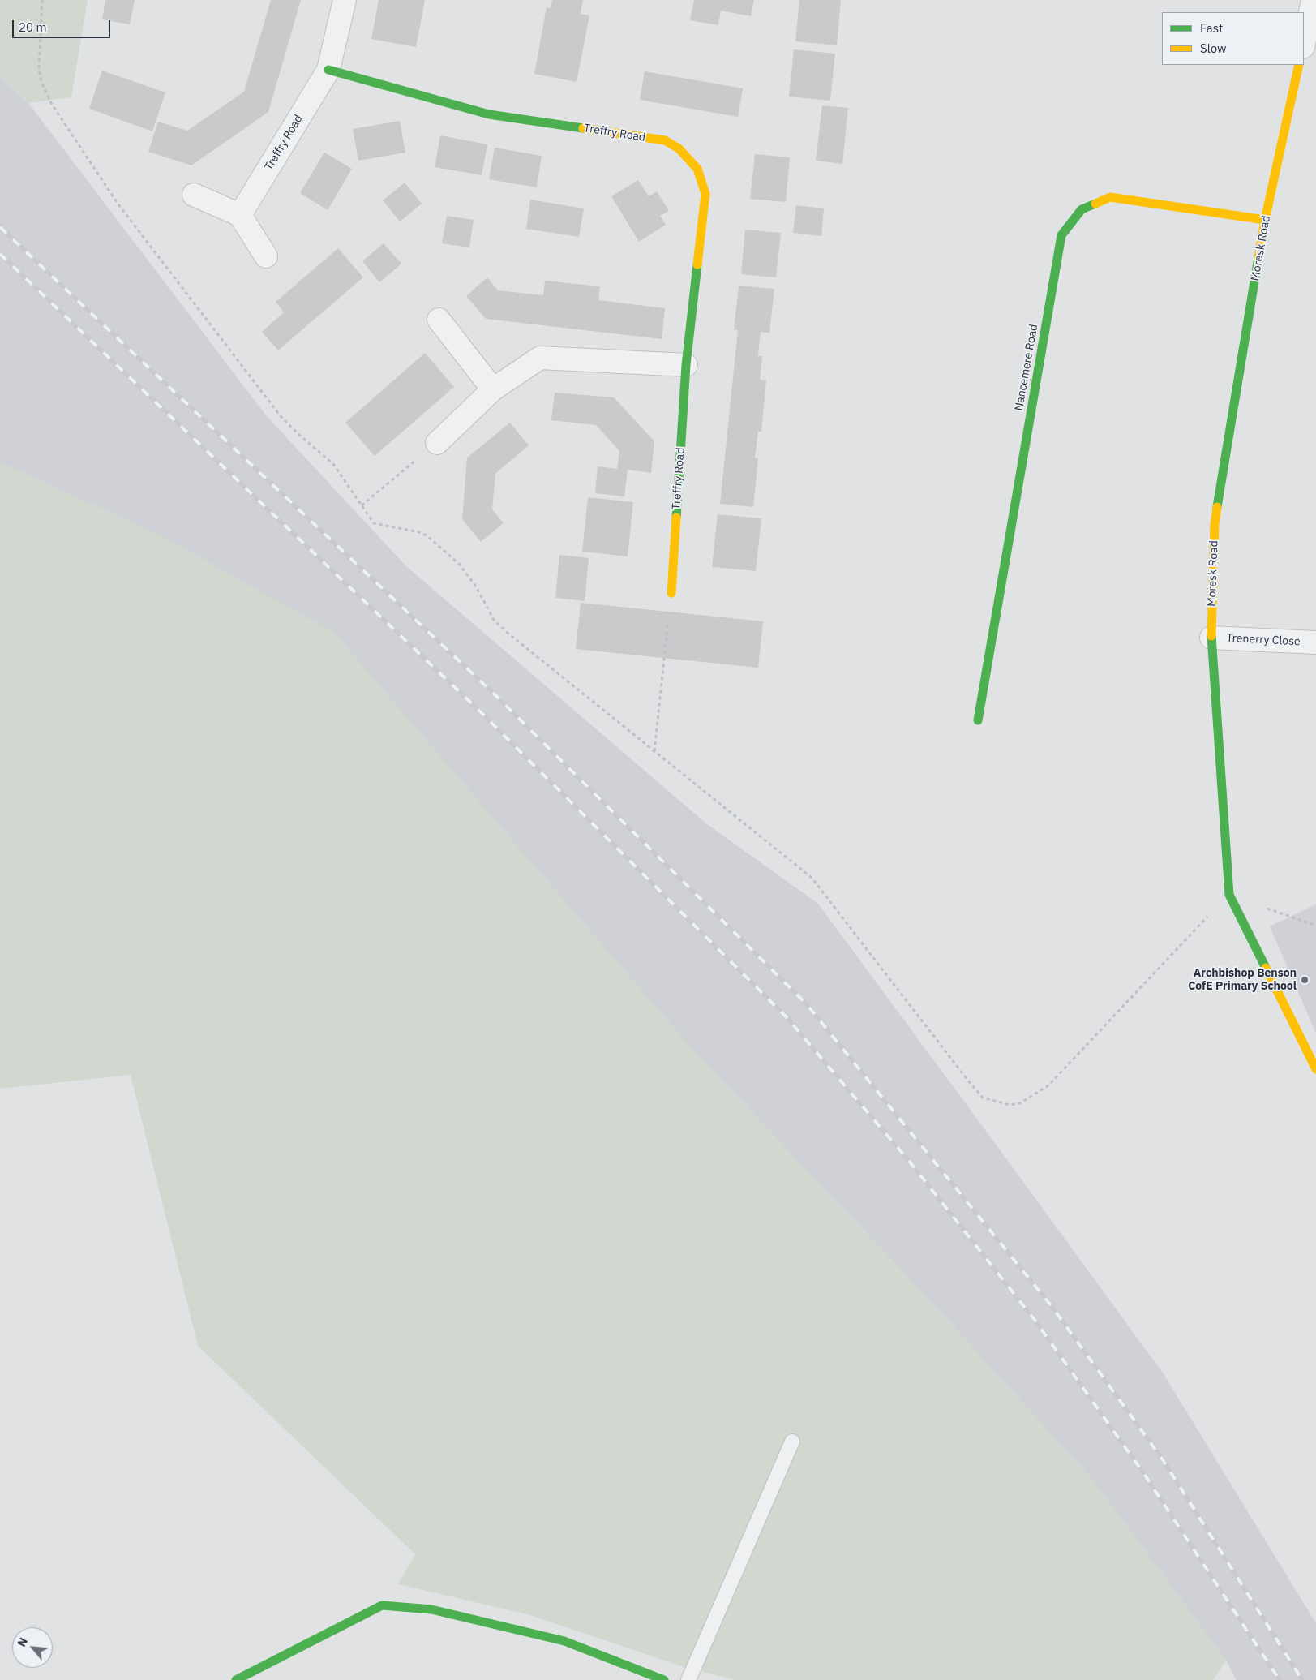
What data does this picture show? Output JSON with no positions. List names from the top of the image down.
{
  "streets": {
    "street": [
      "Treffry Road",
      "Moresk Road",
      "Nancemere Road",
      "Trenerry Close"
    ]
  },
  "crossings": [
    ["Moresk Road", "Nancemere Road"],
    ["Moresk Road", "Trenerry Close"]
  ],
  "places": ["Archbishop Benson CofE Primary School"],
  "legend": ["Fast", "Slow"],
  "scale_bar": "20 m",
  "north": "top left"
}
